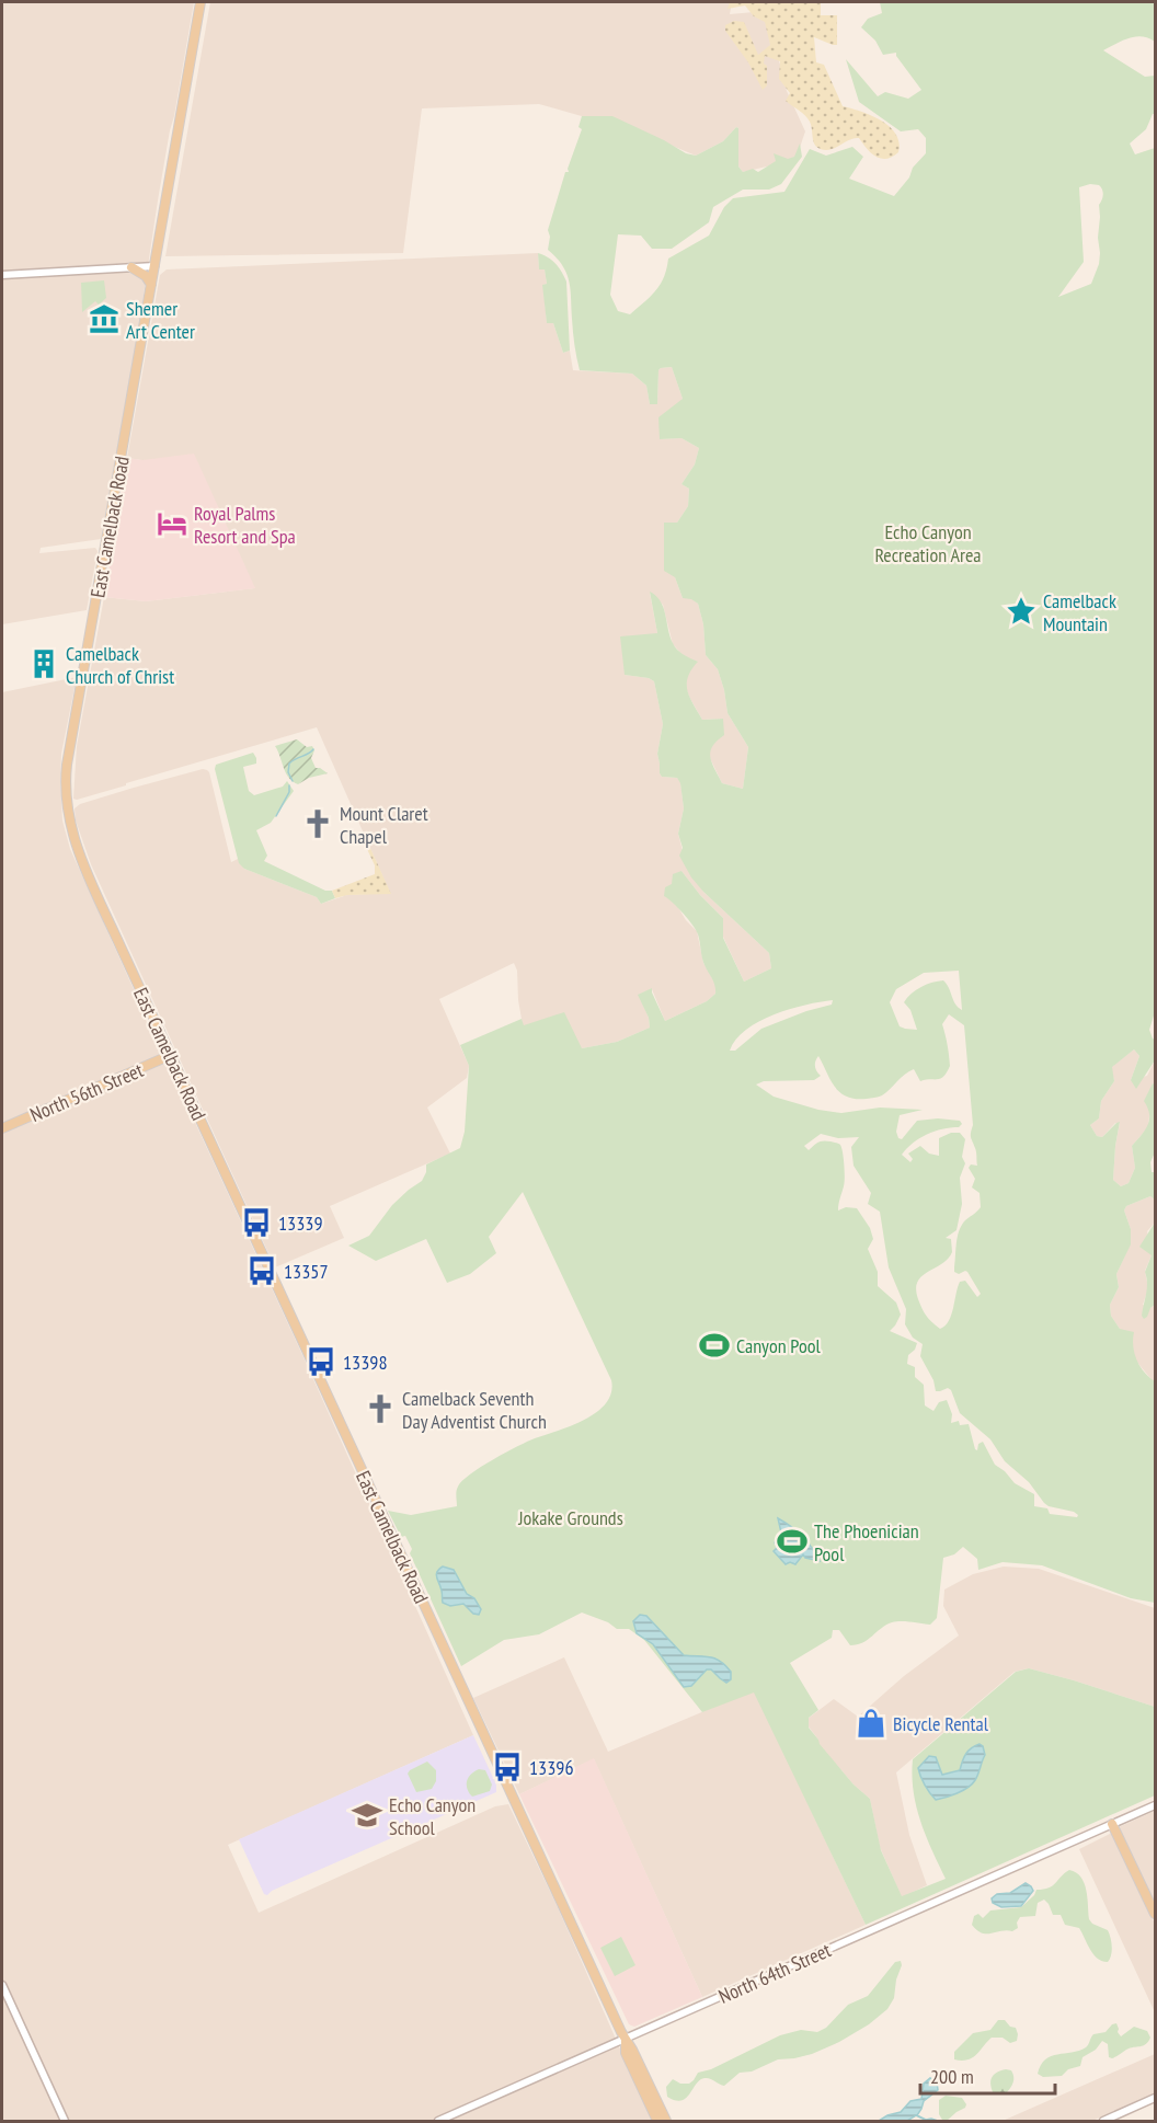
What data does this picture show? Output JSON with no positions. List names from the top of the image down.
{
  "streets": {
    "main road": ["East Camelback Road", "North 56th Street"],
    "street": ["North 64th Street"]
  },
  "crossings": [
    ["East Camelback Road", "North 56th Street"],
    ["East Camelback Road", "North 64th Street"]
  ],
  "parks": ["Echo Canyon Recreation Area", "Jokake Grounds"],
  "places": {
    "museum": ["Shemer Art Center"],
    "hotel": ["Royal Palms Resort and Spa"],
    "place": ["Camelback Mountain"],
    "building": ["Camelback Church of Christ"],
    "church": ["Mount Claret Chapel", "Camelback Seventh Day Adventist Church"],
    "bus stop": [
      "13339",
      "13357",
      "13398",
      "13396"
    ],
    "sports": ["Canyon Pool", "The Phoenician Pool"],
    "shop": ["Bicycle Rental"],
    "school or university": ["Echo Canyon School"]
  },
  "scale_bar": "200 m"
}
